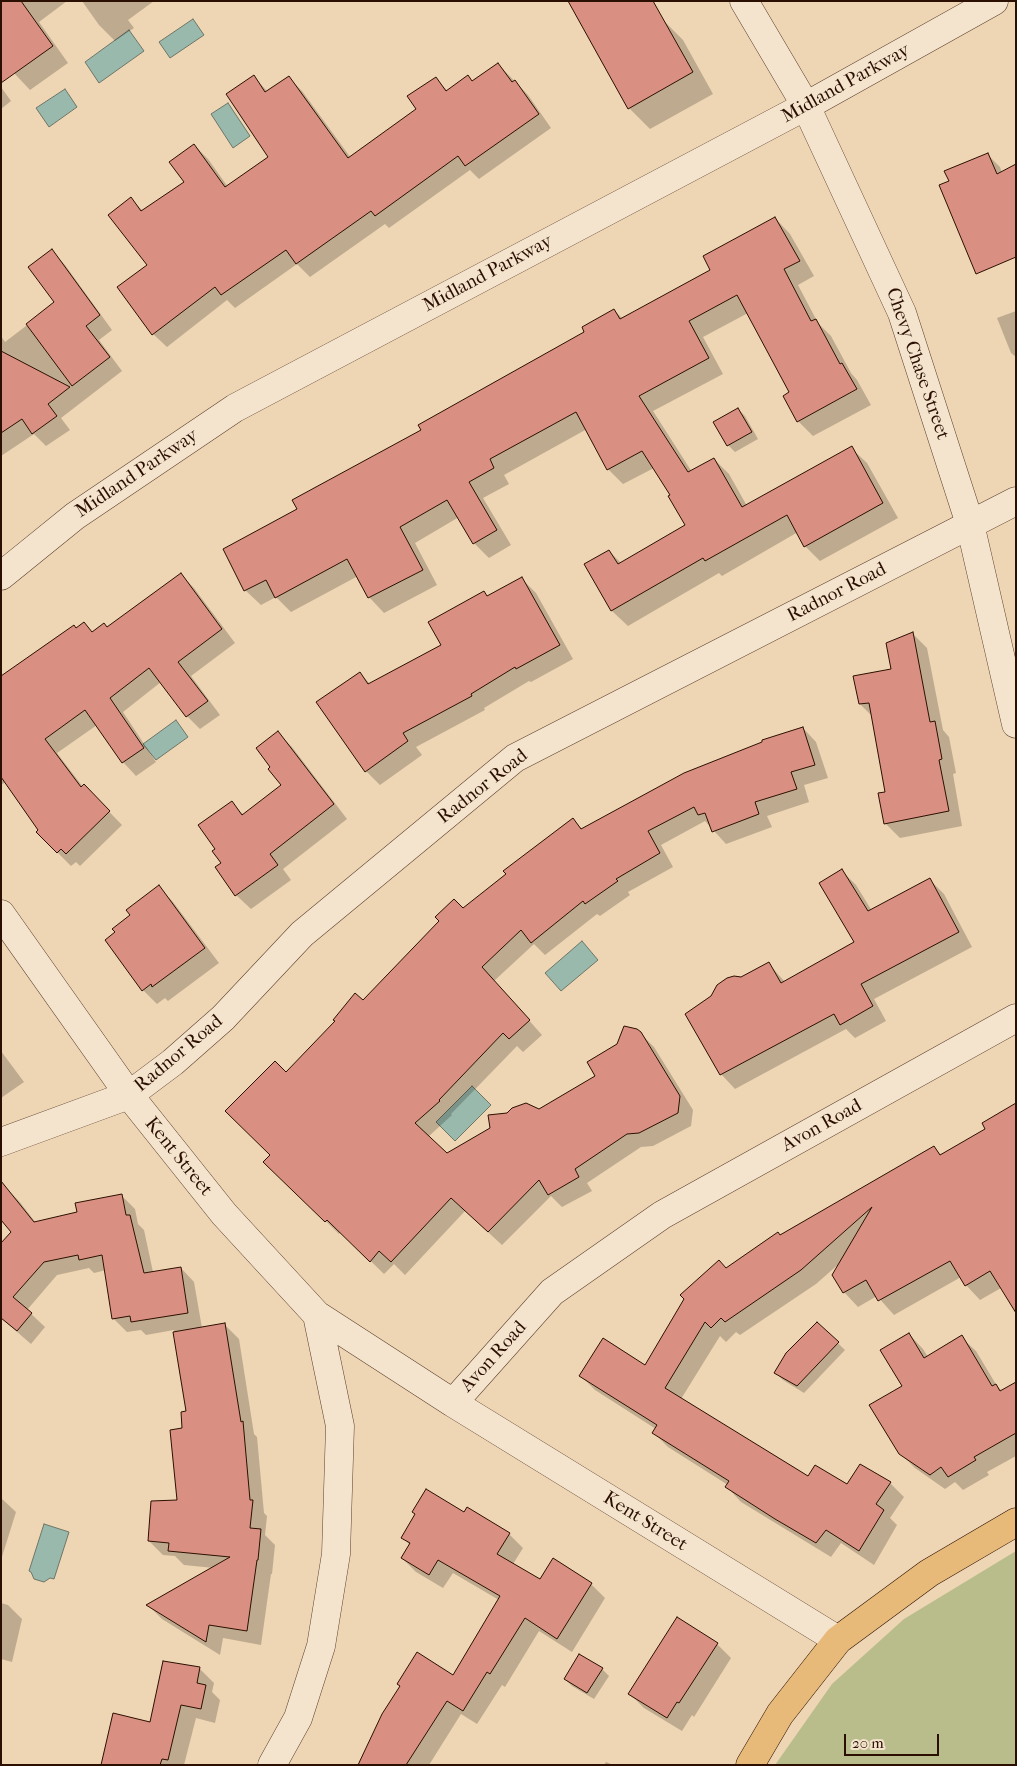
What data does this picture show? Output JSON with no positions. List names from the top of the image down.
{
  "streets": {
    "street": [
      "Midland Parkway",
      "Chevy Chase Street",
      "Radnor Road",
      "Avon Road",
      "Kent Street"
    ]
  },
  "crossings": [
    ["Midland Parkway", "Chevy Chase Street"],
    ["Chevy Chase Street", "Radnor Road"],
    ["Radnor Road", "Kent Street"],
    ["Avon Road", "Kent Street"]
  ],
  "scale_bar": "20 m"
}
